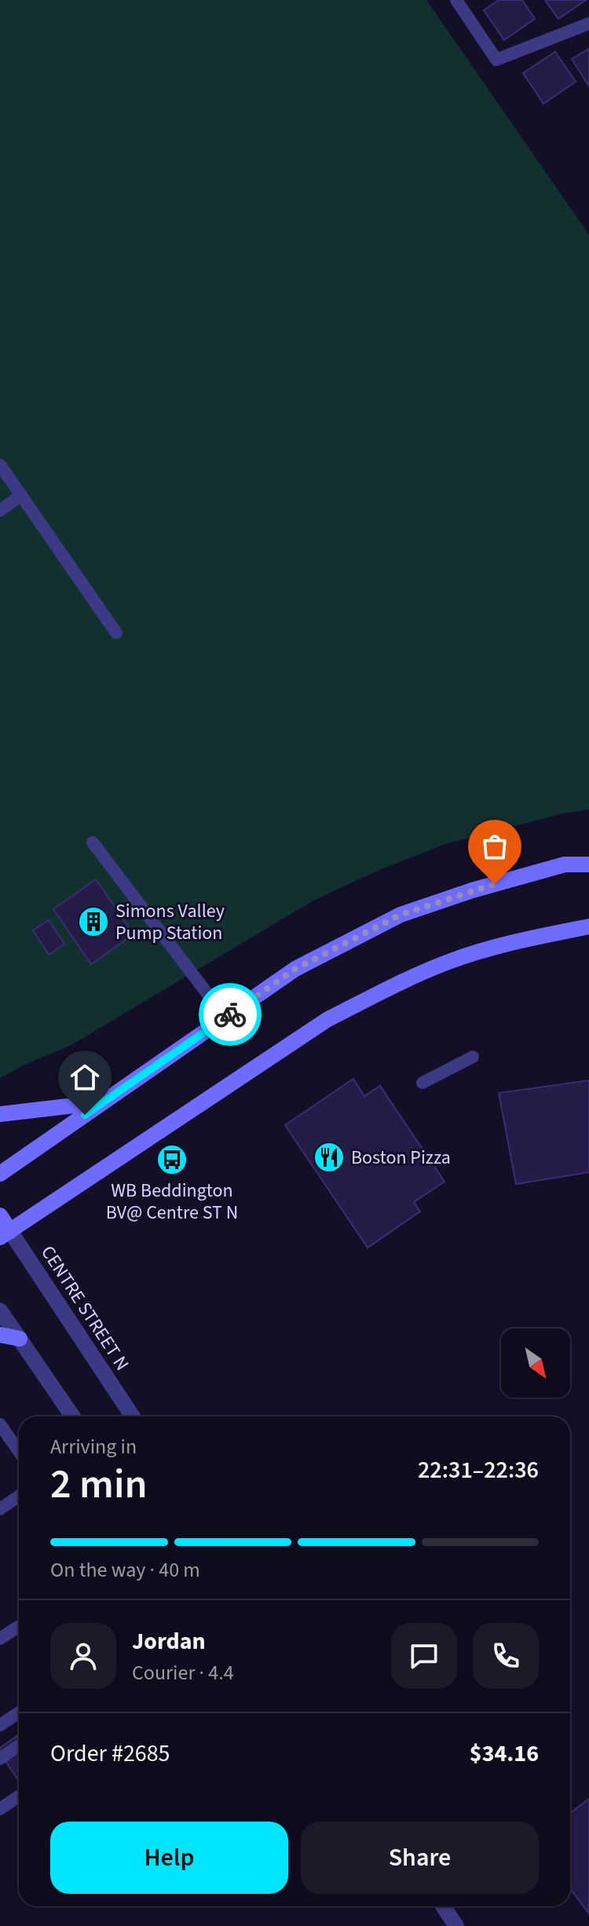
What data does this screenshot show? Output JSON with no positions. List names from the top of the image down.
{
  "streets": {
    "main road": ["CENTRE STREET N"]
  },
  "places": {
    "building": ["Simons Valley Pump Station"],
    "restaurant": ["Boston Pizza"],
    "bus stop": ["WB Beddington BV@ Centre ST N"]
  },
  "north": "bottom right",
  "page": {
    "heading": ["2 min", "Arriving in", "22:31–22:36"],
    "panel": [
      "Jordan",
      "Courier · 4.4",
      "Order #2685",
      "$34.16"
    ],
    "bar": "On the way · 40 m",
    "buttons": ["Help", "Share"]
  }
}
